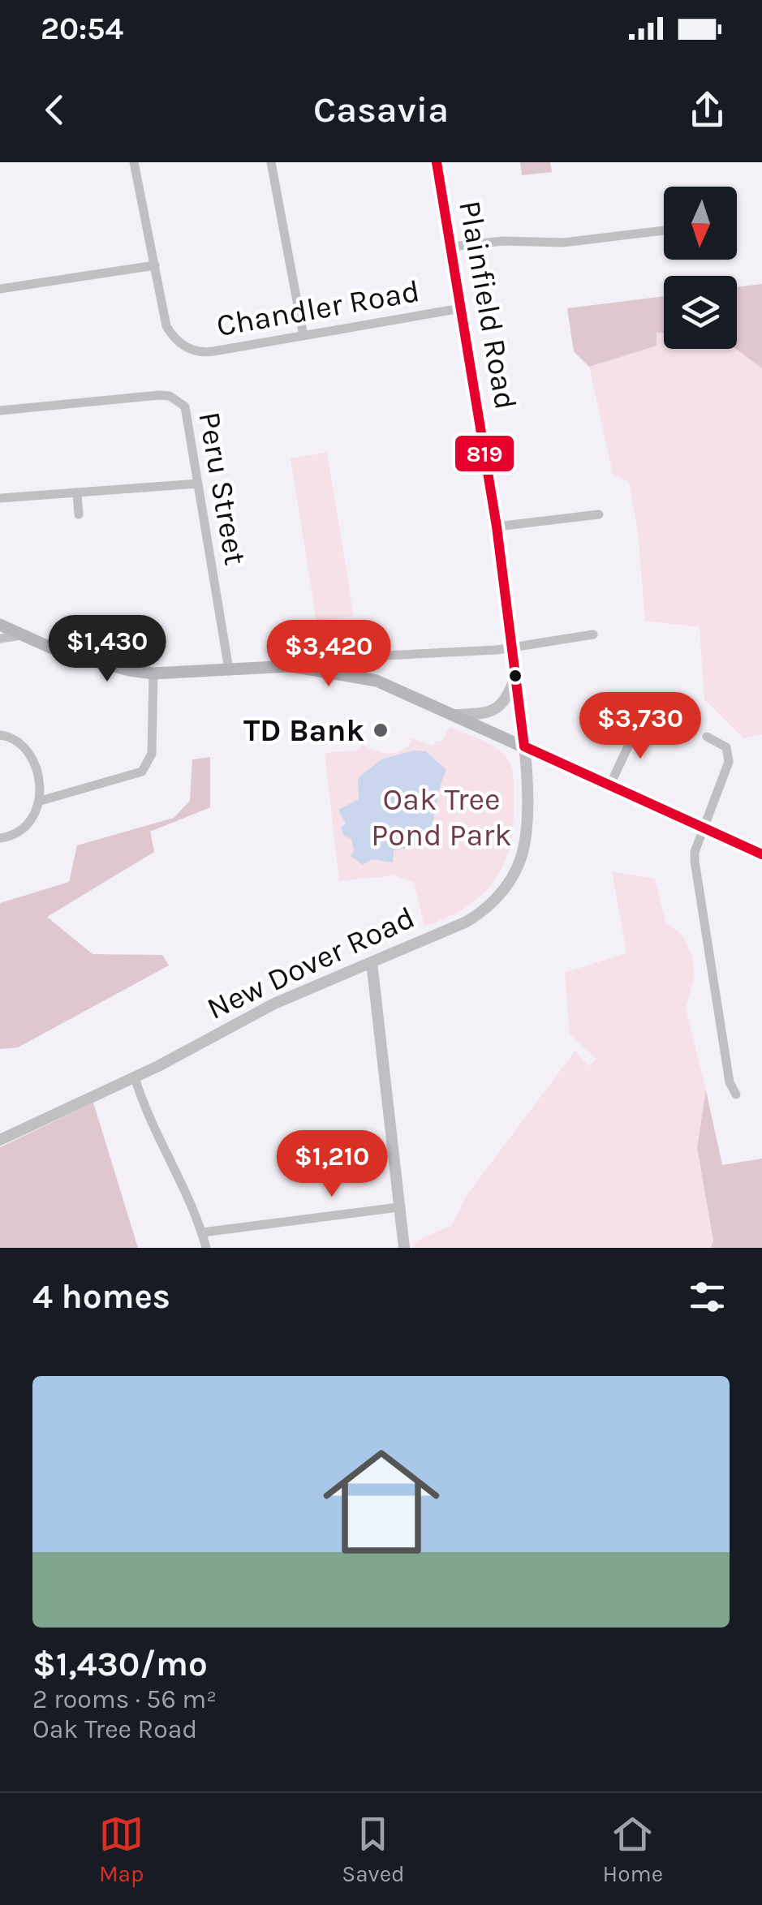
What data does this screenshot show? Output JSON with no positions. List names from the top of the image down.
{
  "streets": {
    "street": [
      "Plainfield Road",
      "Chandler Road",
      "Peru Street",
      "New Dover Road"
    ]
  },
  "crossings": [
    ["Plainfield Road", "Chandler Road"],
    ["Plainfield Road", "New Dover Road"]
  ],
  "parks": ["Oak Tree Pond Park"],
  "places": ["TD Bank"],
  "lines": ["transit line 819"],
  "north": "bottom",
  "page": {
    "status": "20:54",
    "header": "Casavia",
    "price": [
      "$1,430",
      "$3,420",
      "$3,730",
      "$1,210"
    ],
    "heading": "4 homes",
    "list": [
      {
        "name": "$1,430/mo",
        "note": "2 rooms · 56 m² · Oak Tree Road"
      }
    ],
    "tabs": ["Map", "Saved", "Home"]
  }
}
